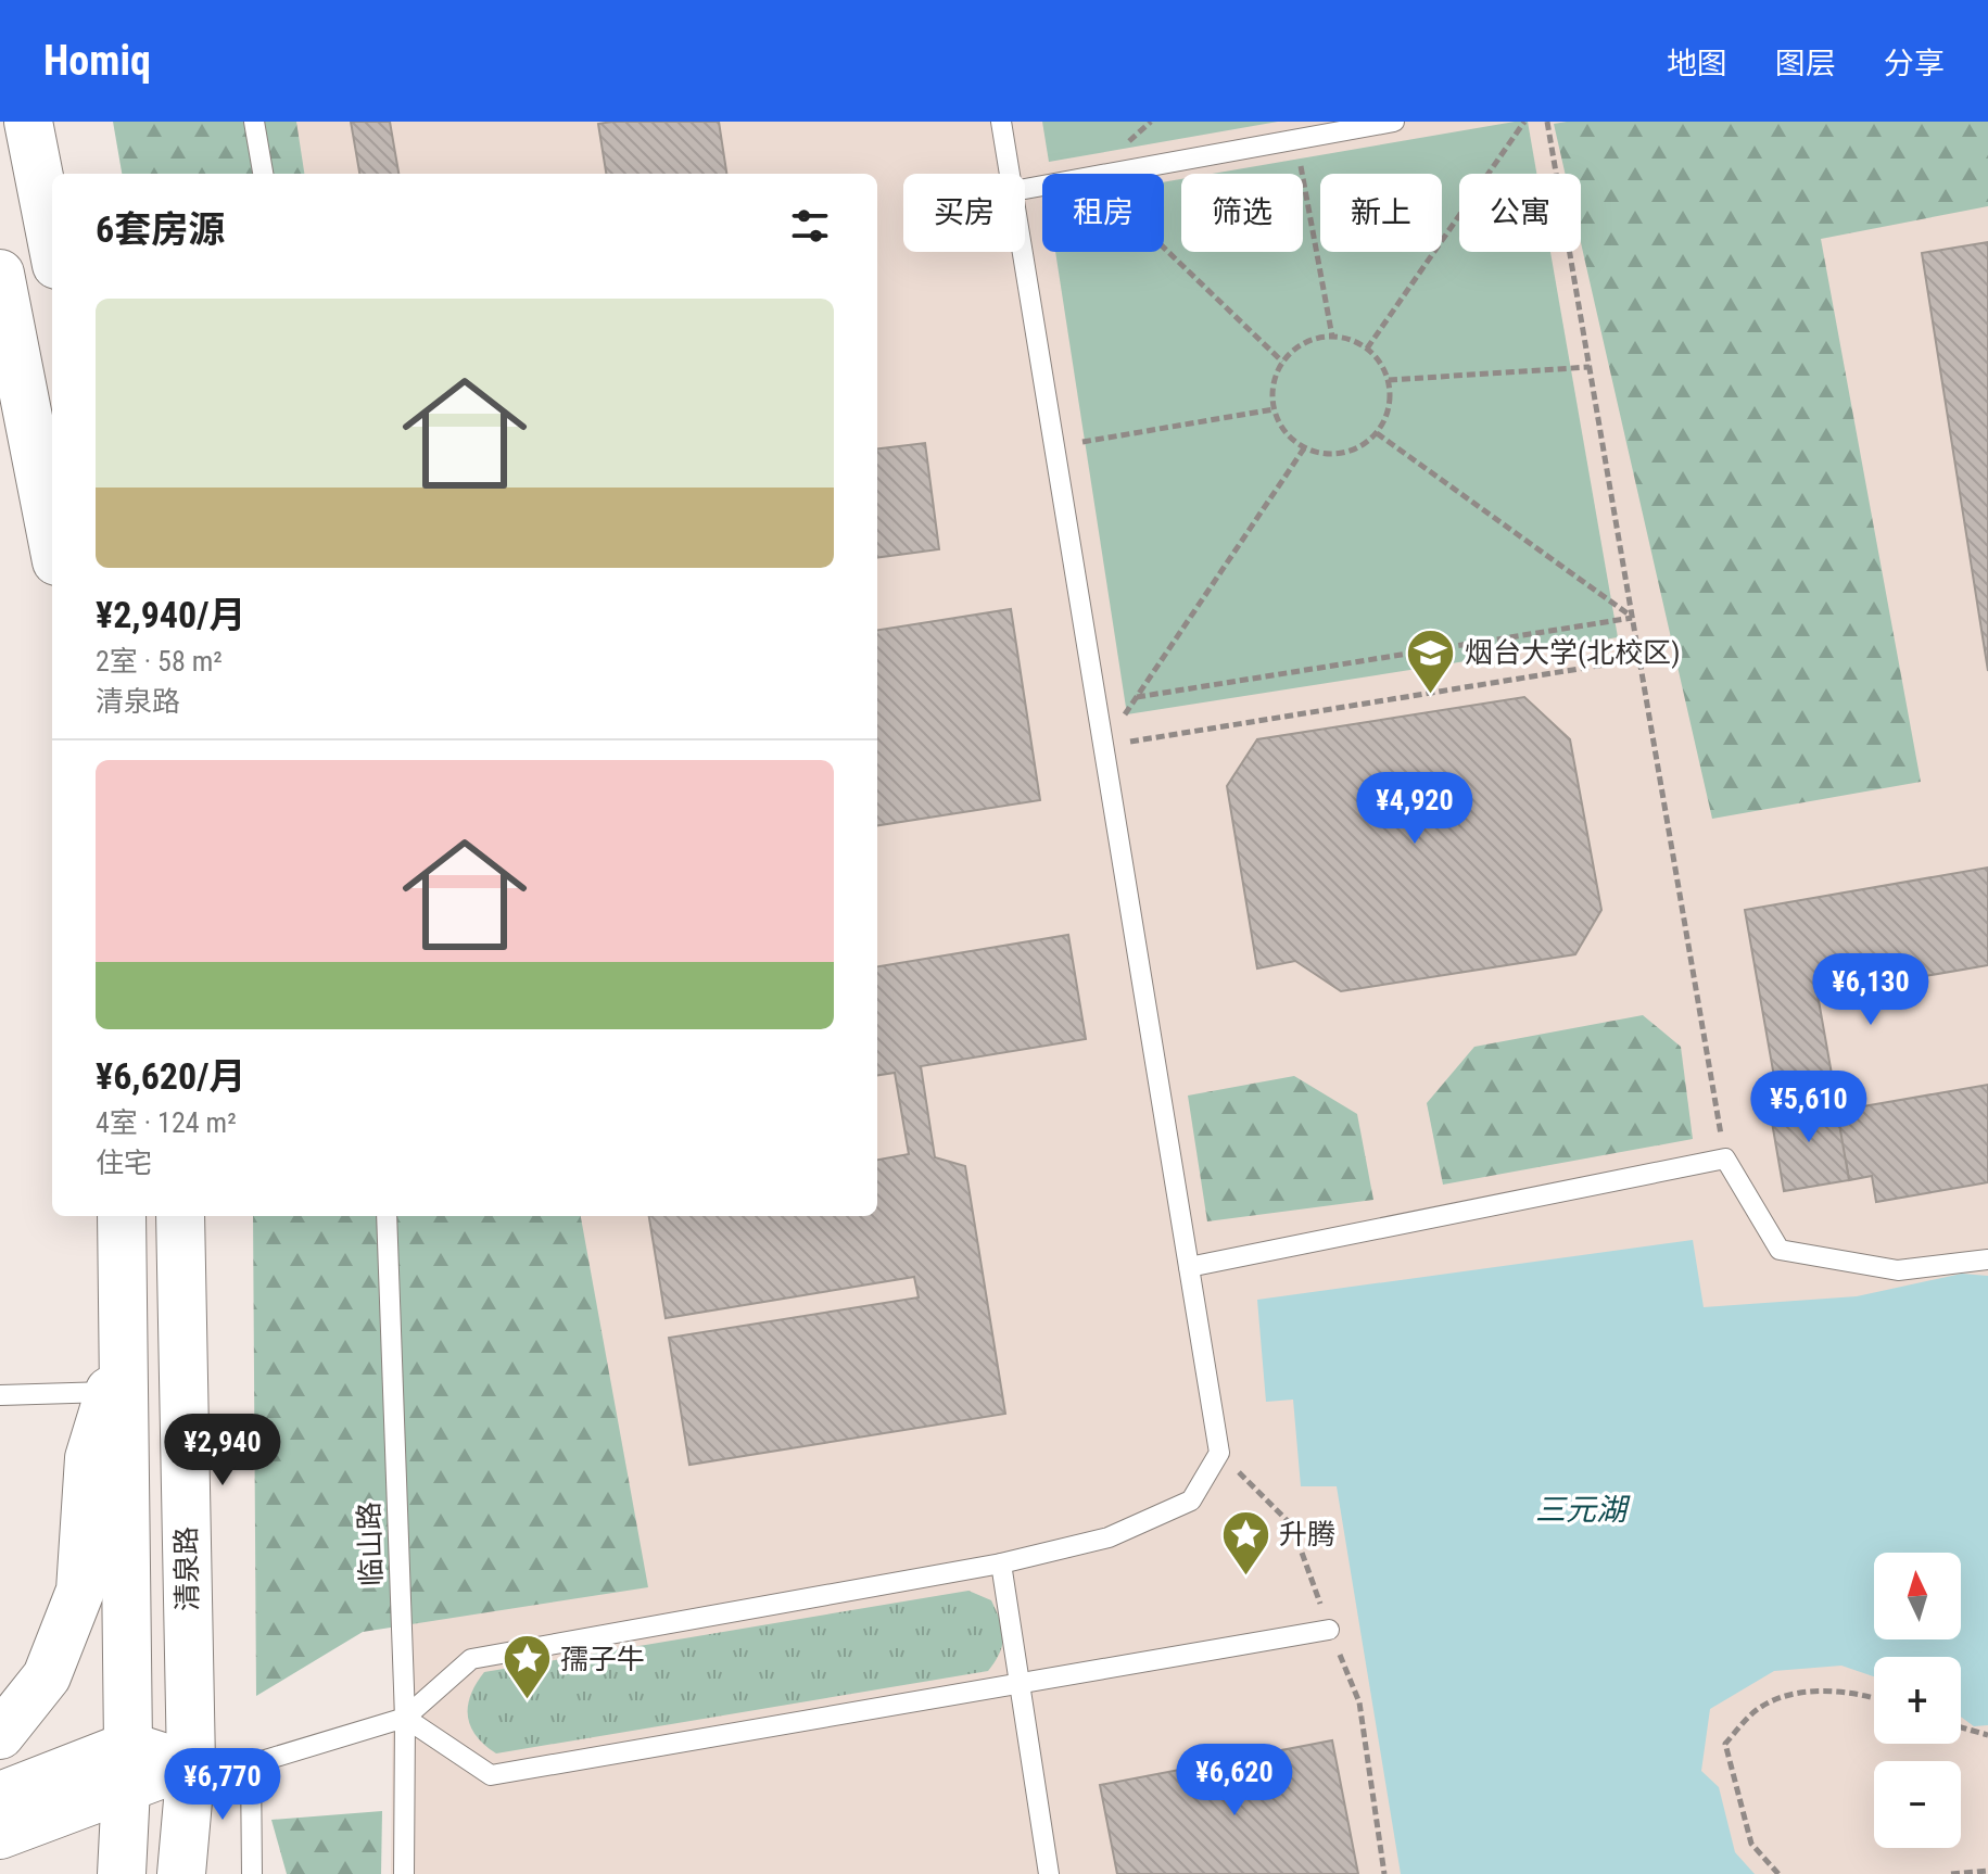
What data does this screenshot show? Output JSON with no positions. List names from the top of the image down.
{
  "streets": {
    "main road": ["清泉路"],
    "lane": ["临山路"]
  },
  "water": ["三元湖"],
  "places": {
    "school or university": ["烟台大学(北校区)"],
    "place": ["升腾", "孺子牛"]
  },
  "north": "top",
  "page": {
    "header": "Homiq",
    "nav": ["地图", "图层", "分享"],
    "chip": [
      "买房",
      "租房",
      "筛选",
      "新上",
      "公寓"
    ],
    "heading": "6套房源",
    "list": [
      {
        "name": "¥2,940/月",
        "note": "2室 · 58 m² · 清泉路"
      },
      {
        "name": "¥6,620/月",
        "note": "4室 · 124 m² · 住宅"
      }
    ],
    "price": [
      "¥4,920",
      "¥6,130",
      "¥5,610",
      "¥2,940",
      "¥6,620",
      "¥6,770"
    ],
    "map_buttons": ["+", "−"]
  }
}
